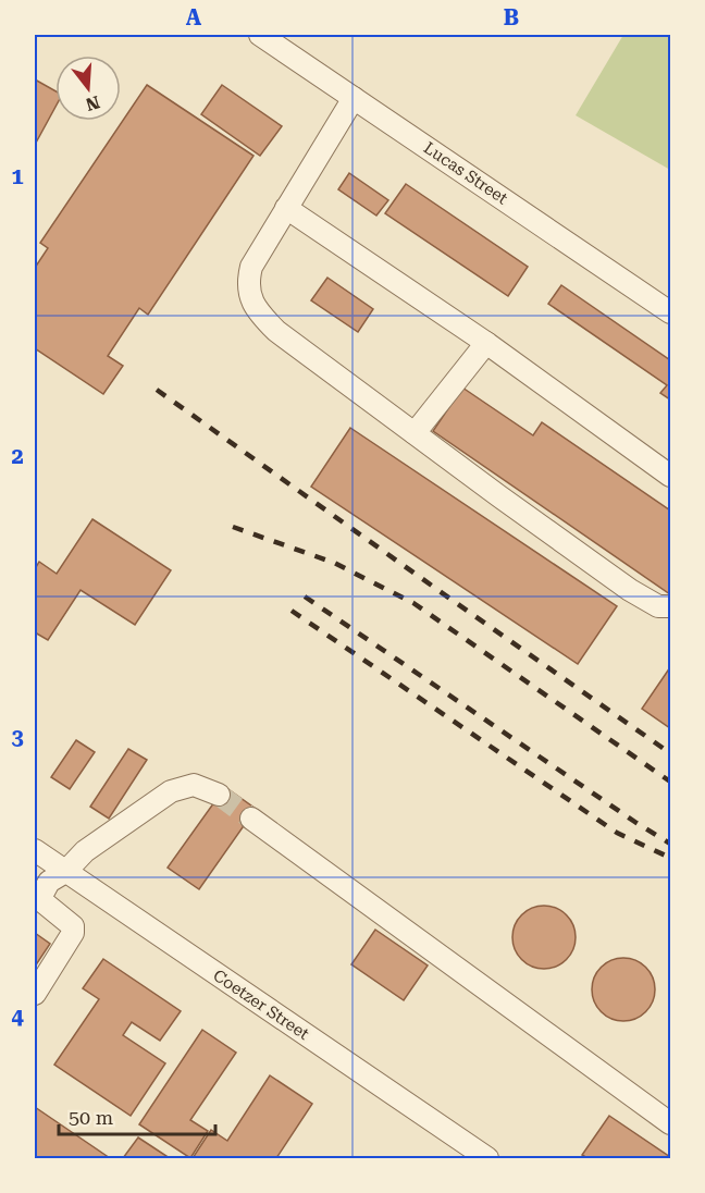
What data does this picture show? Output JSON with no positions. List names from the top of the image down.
{
  "streets": {
    "street": ["Lucas Street", "Coetzer Street"]
  },
  "scale_bar": "50 m",
  "north": "bottom",
  "grid": {
    "columns": ["A", "B"],
    "rows": [
      "1",
      "2",
      "3",
      "4"
    ]
  }
}
